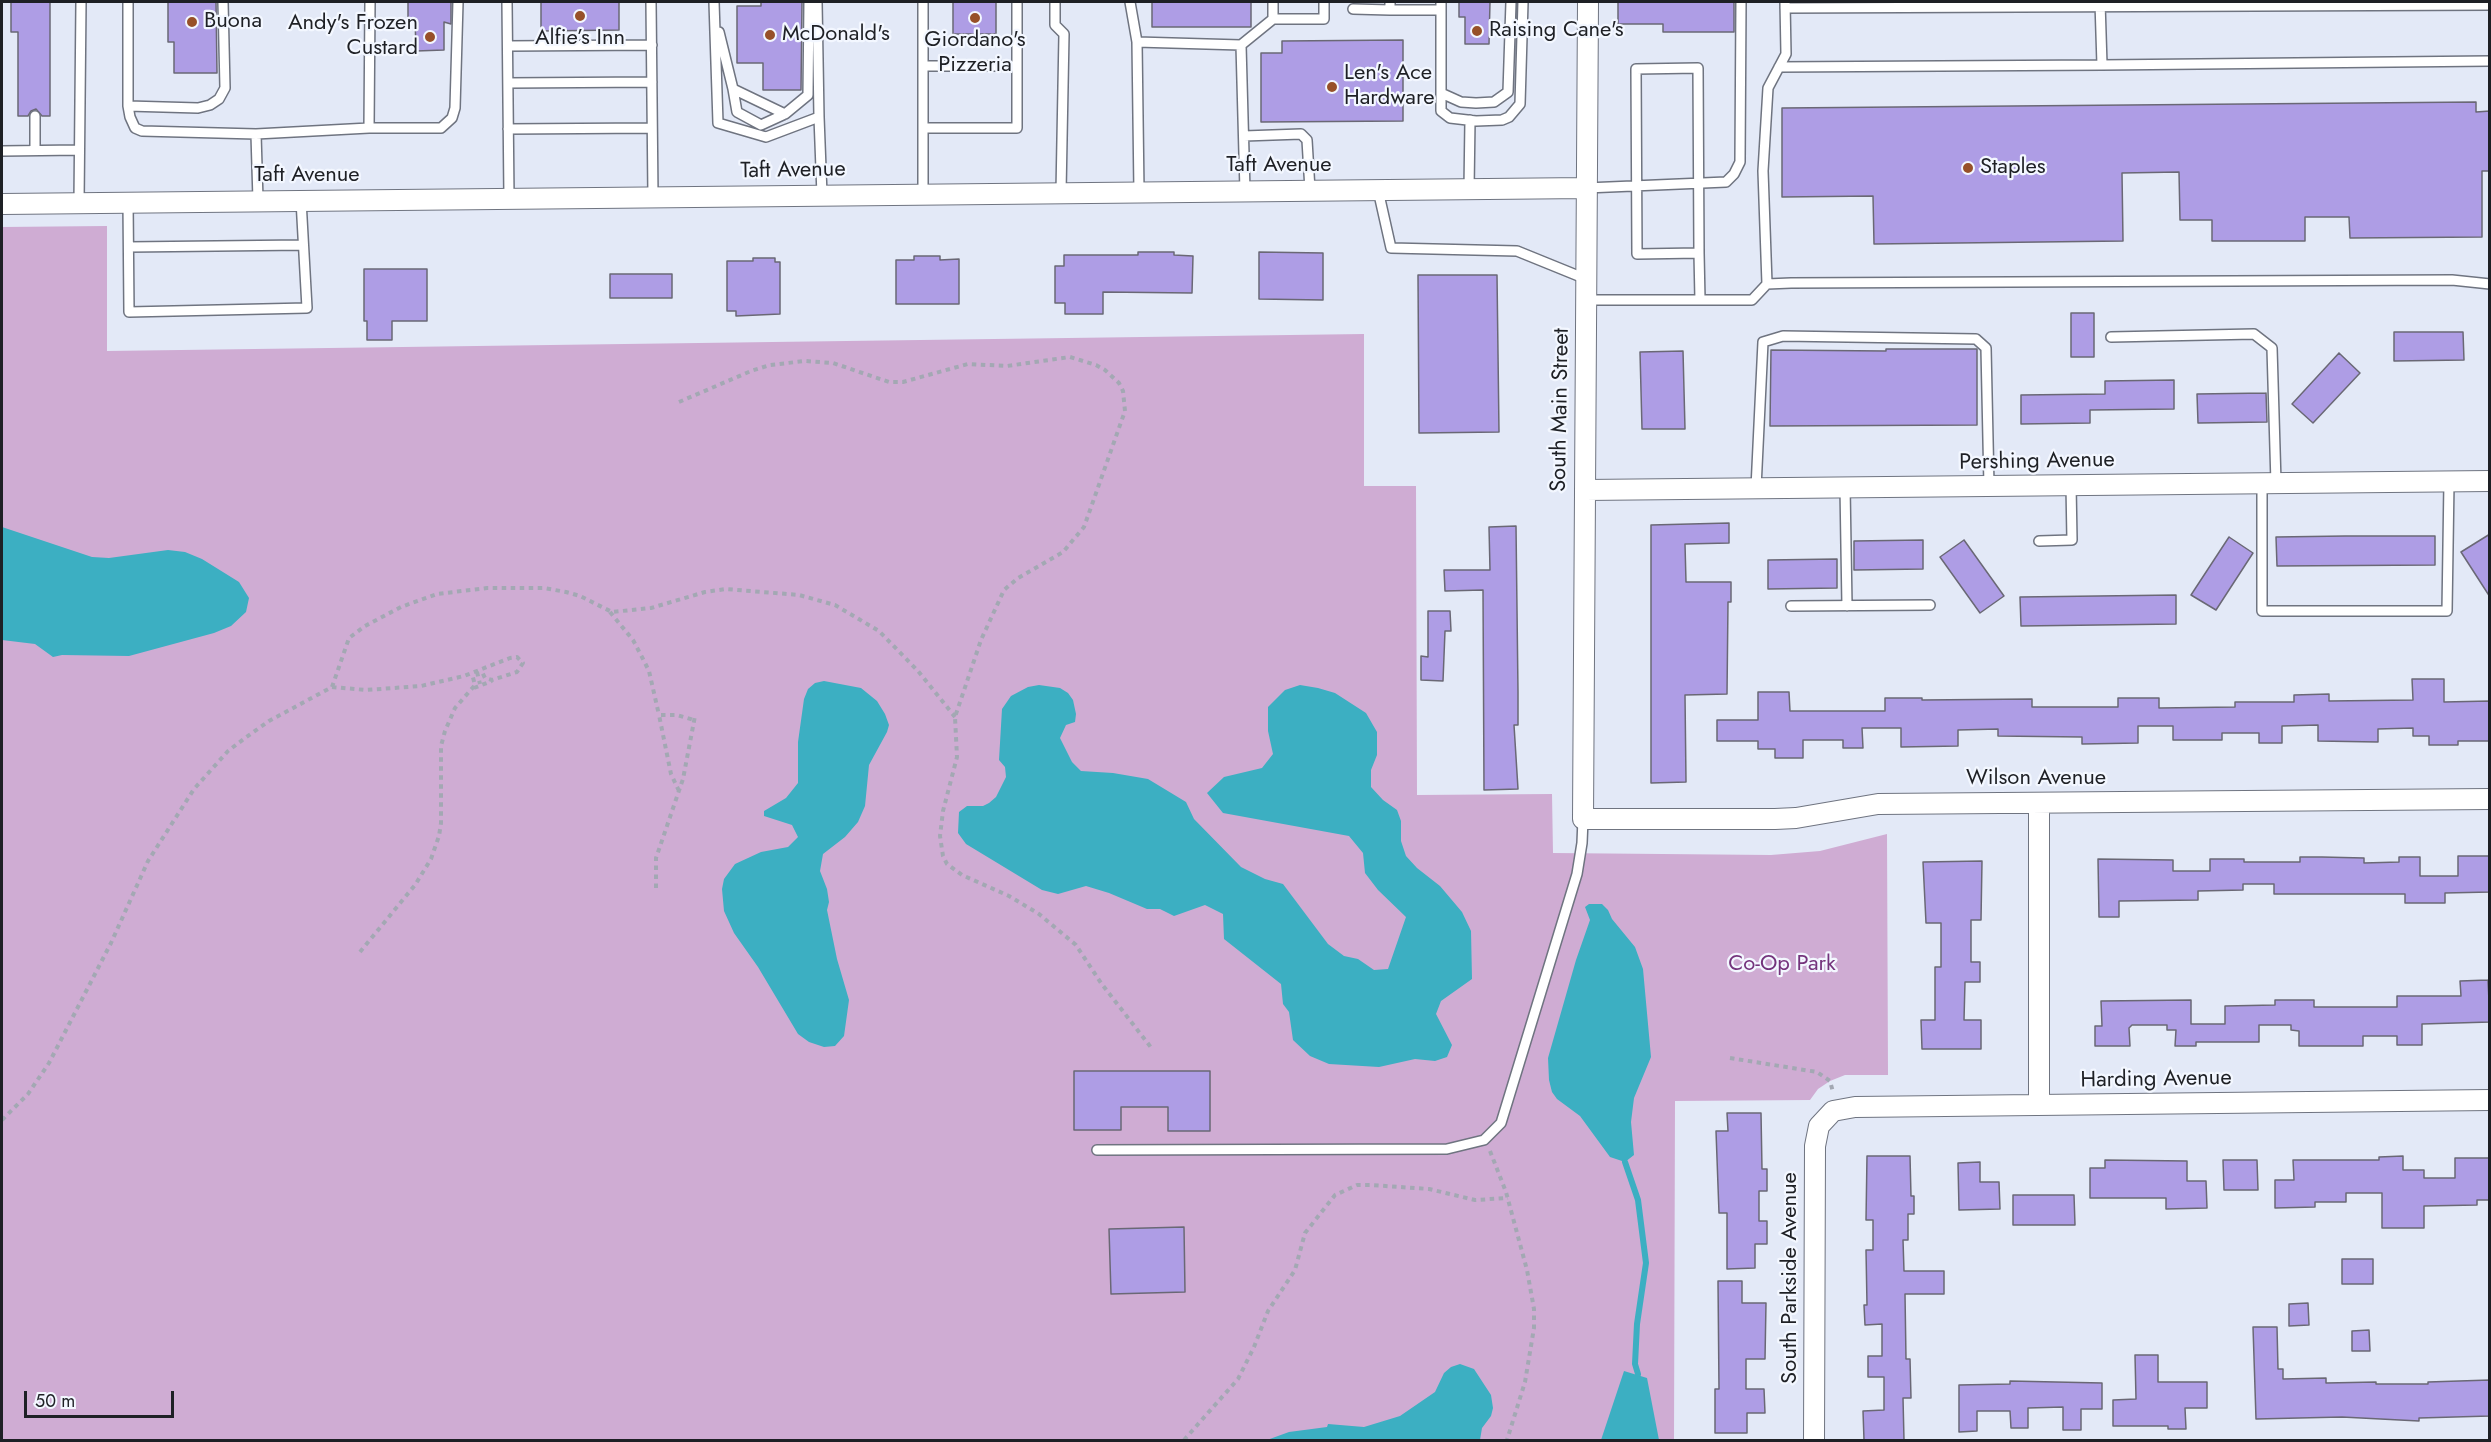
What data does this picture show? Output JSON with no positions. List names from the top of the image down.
{
  "streets": {
    "street": [
      "Taft Avenue",
      "South Main Street",
      "Pershing Avenue",
      "Wilson Avenue",
      "Harding Avenue",
      "South Parkside Avenue"
    ]
  },
  "crossings": [
    ["Taft Avenue", "South Main Street"],
    ["South Main Street", "Pershing Avenue"],
    ["South Main Street", "Wilson Avenue"],
    ["Harding Avenue", "South Parkside Avenue"]
  ],
  "parks": ["Co-Op Park"],
  "places": [
    "Alfie’s Inn",
    "Giordano's Pizzeria",
    "Buona",
    "Raising Cane's",
    "McDonald's",
    "Andy's Frozen Custard",
    "Len's Ace Hardware",
    "Staples"
  ],
  "scale_bar": "50 m"
}
